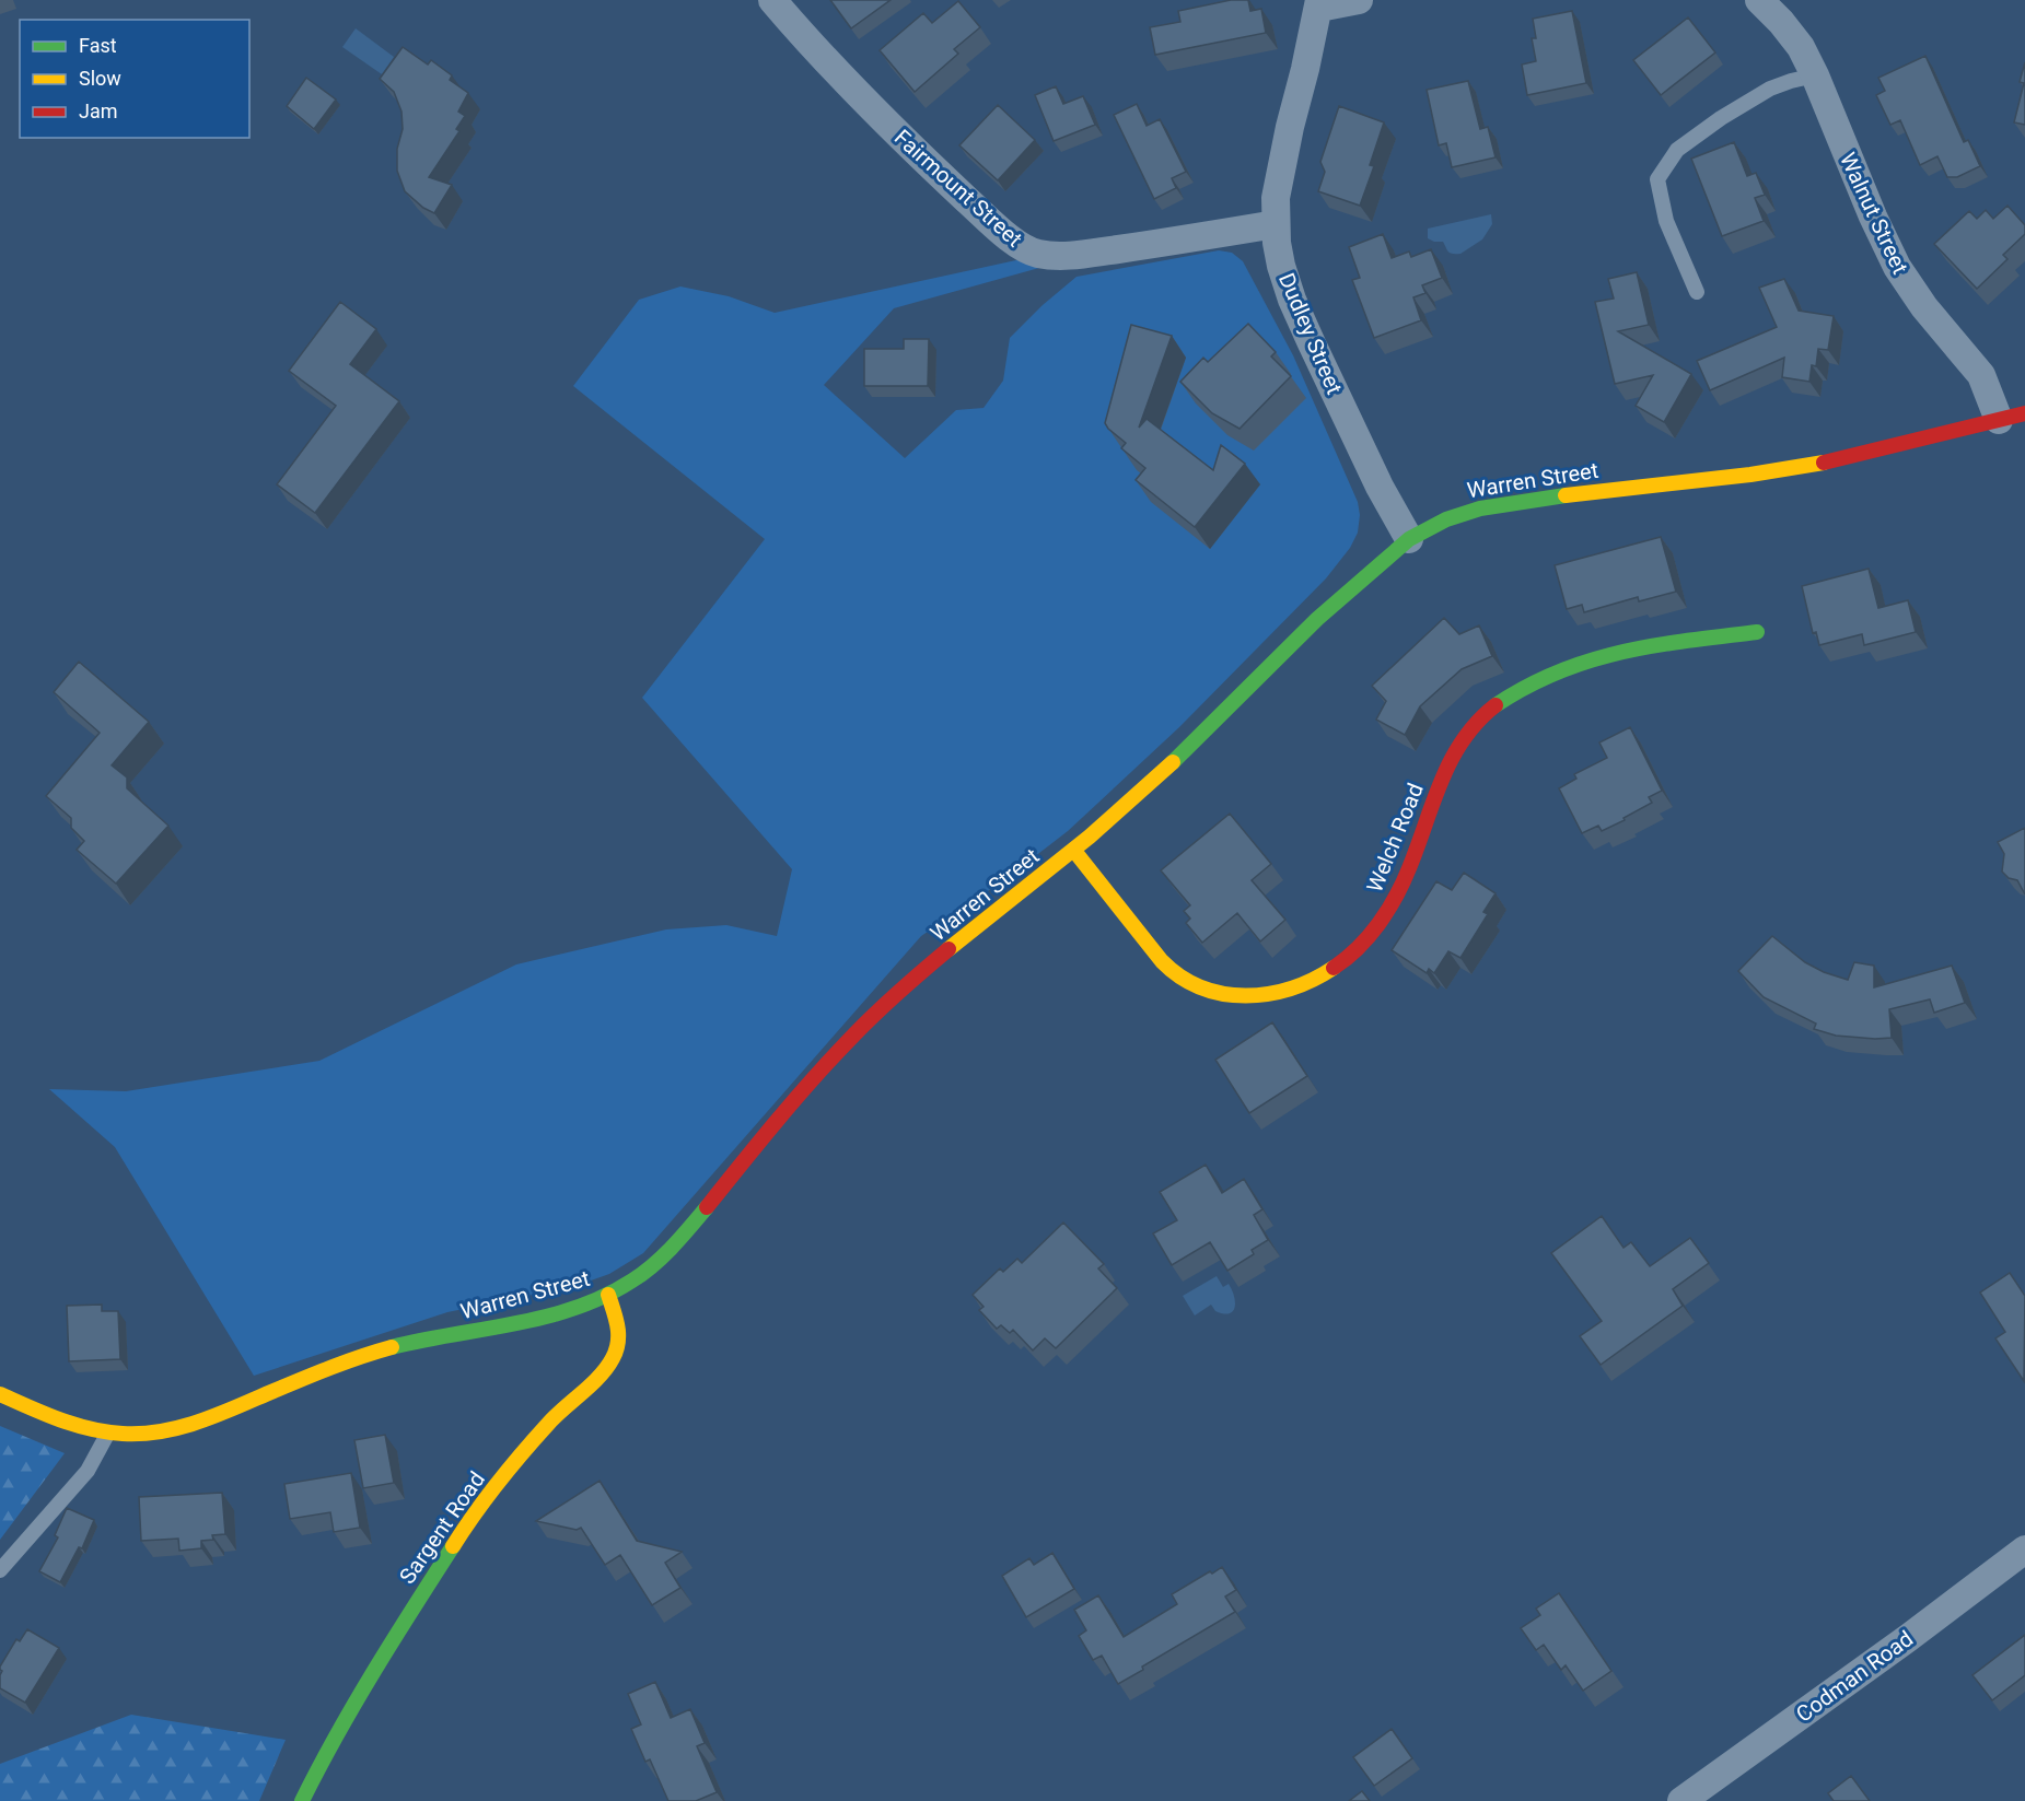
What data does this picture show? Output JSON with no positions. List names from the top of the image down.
{
  "streets": {
    "street": [
      "Fairmount Street",
      "Walnut Street",
      "Dudley Street",
      "Warren Street",
      "Welch Road",
      "Sargent Road",
      "Codman Road"
    ]
  },
  "crossings": [
    ["Fairmount Street", "Dudley Street"],
    ["Walnut Street", "Warren Street"],
    ["Dudley Street", "Warren Street"],
    ["Warren Street", "Welch Road"],
    ["Warren Street", "Sargent Road"]
  ],
  "legend": ["Fast", "Slow", "Jam"]
}
